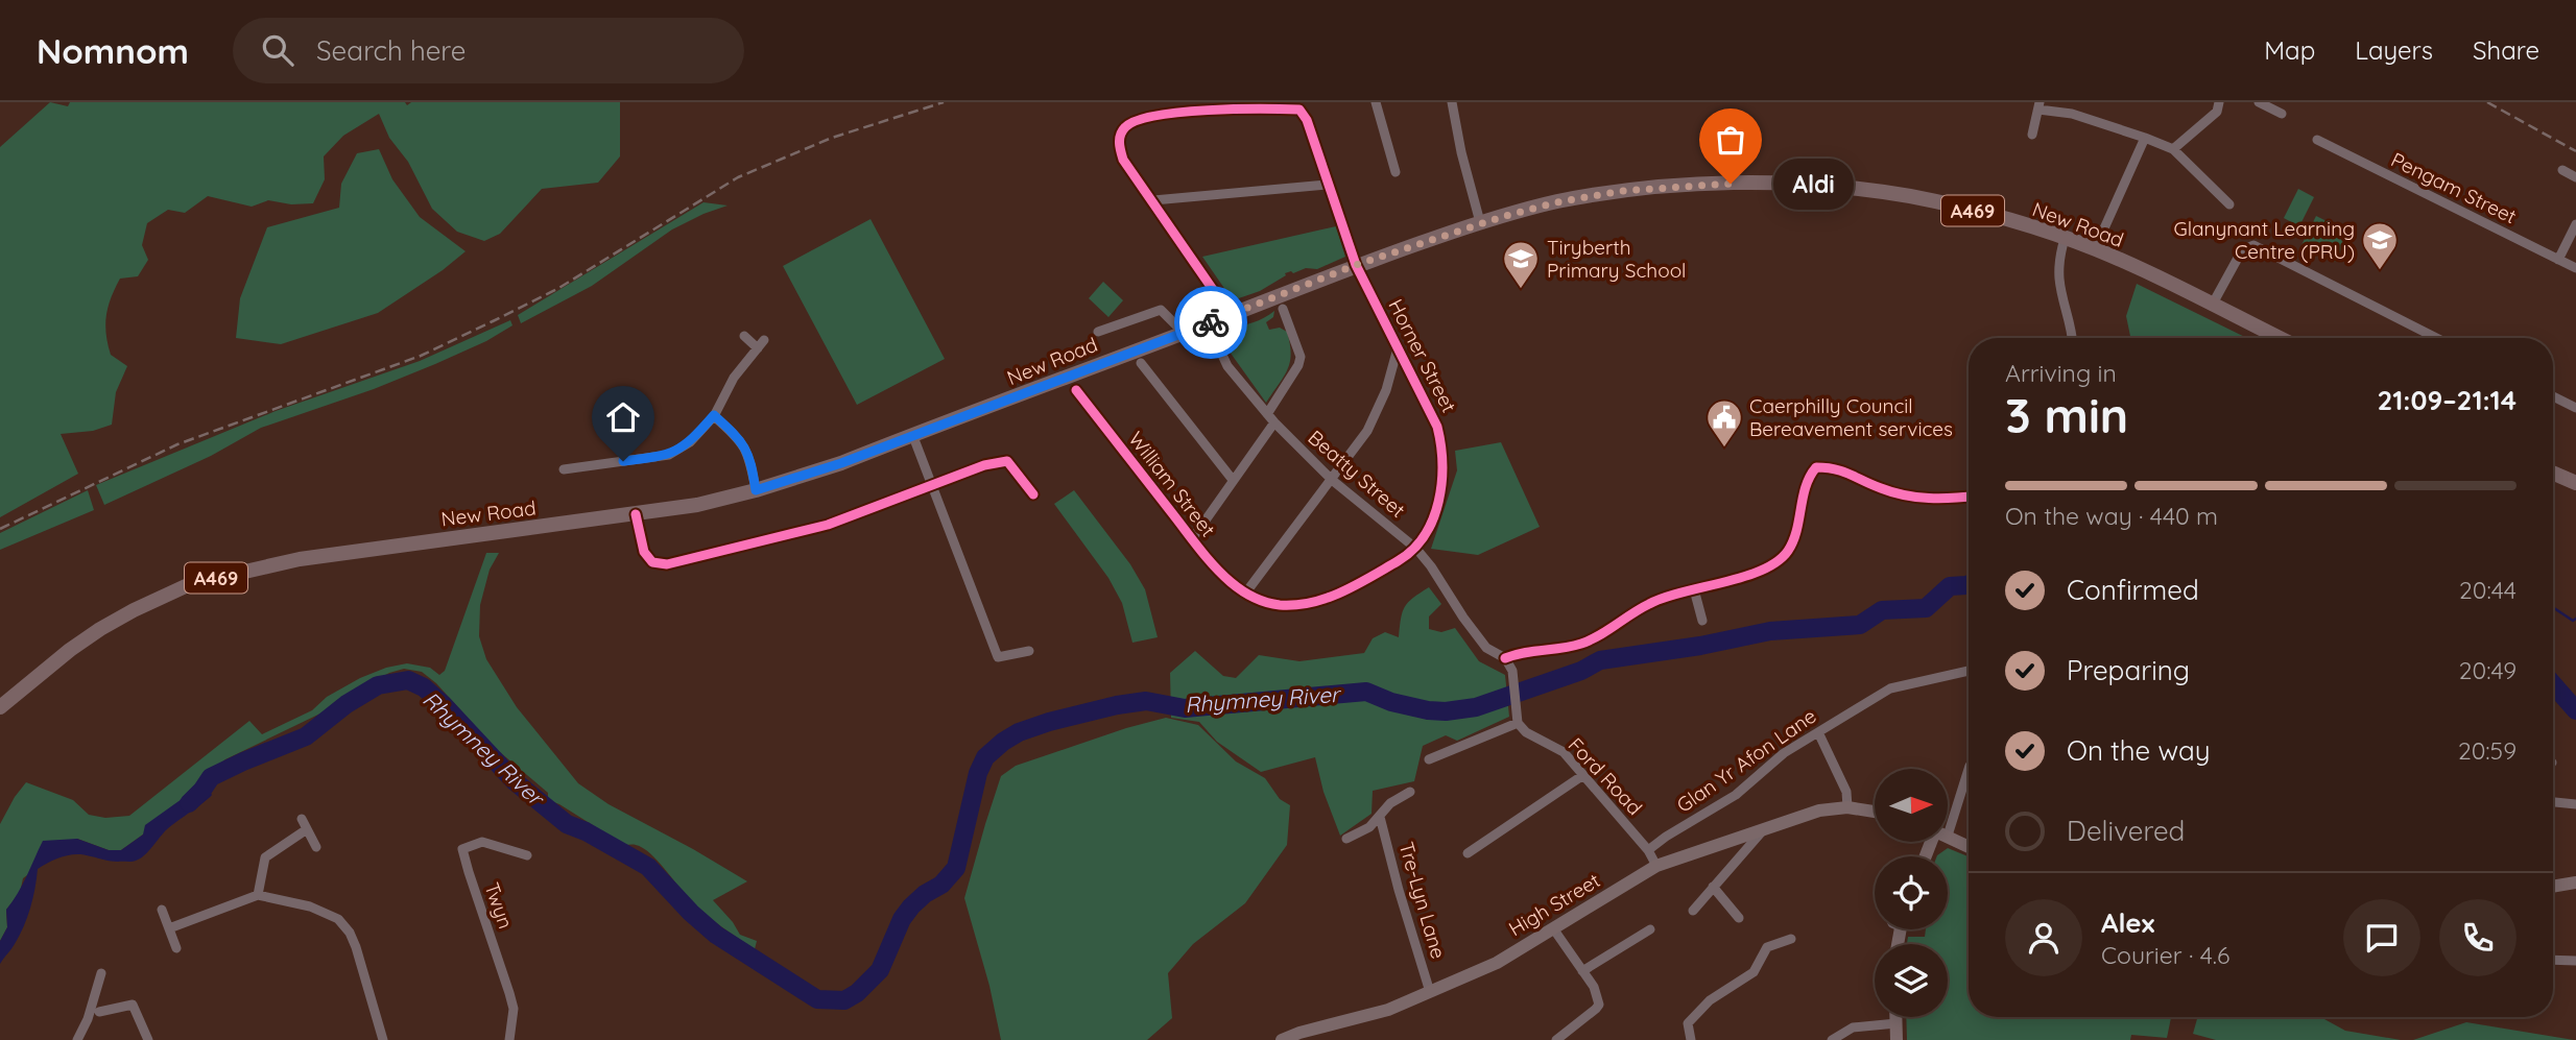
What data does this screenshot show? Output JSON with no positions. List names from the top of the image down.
{
  "streets": {
    "main road": ["A469", "New Road", "High Street"],
    "street": [
      "Pengam Street",
      "Horner Street",
      "Beatty Street",
      "William Street",
      "Glan Yr Afon Lane",
      "Ford Road",
      "Tre-Lyn Lane",
      "Twyn"
    ]
  },
  "crossings": [
    ["New Road", "Horner Street"],
    ["New Road", "Beatty Street"],
    ["Horner Street", "Beatty Street"],
    ["Beatty Street", "Ford Road"],
    ["Glan Yr Afon Lane", "Ford Road"],
    ["Ford Road", "High Street"],
    ["Tre-Lyn Lane", "High Street"]
  ],
  "water": ["Rhymney River"],
  "places": {
    "other": ["Aldi"],
    "school or university": ["Glanynant Learning Centre (PRU)", "Tiryberth Primary School"],
    "public building": ["Caerphilly Council Bereavement services"]
  },
  "north": "right",
  "page": {
    "header": "Nomnom",
    "search": "Search here",
    "nav": ["Map", "Layers", "Share"],
    "bubble": "Aldi",
    "heading": ["3 min", "Arriving in", "21:09–21:14"],
    "panel": ["Alex", "Courier · 4.6"],
    "bar": "On the way · 440 m",
    "list": [
      ["Confirmed", "20:44"],
      ["Preparing", "20:49"],
      ["On the way", "20:59"],
      "Delivered"
    ]
  }
}
